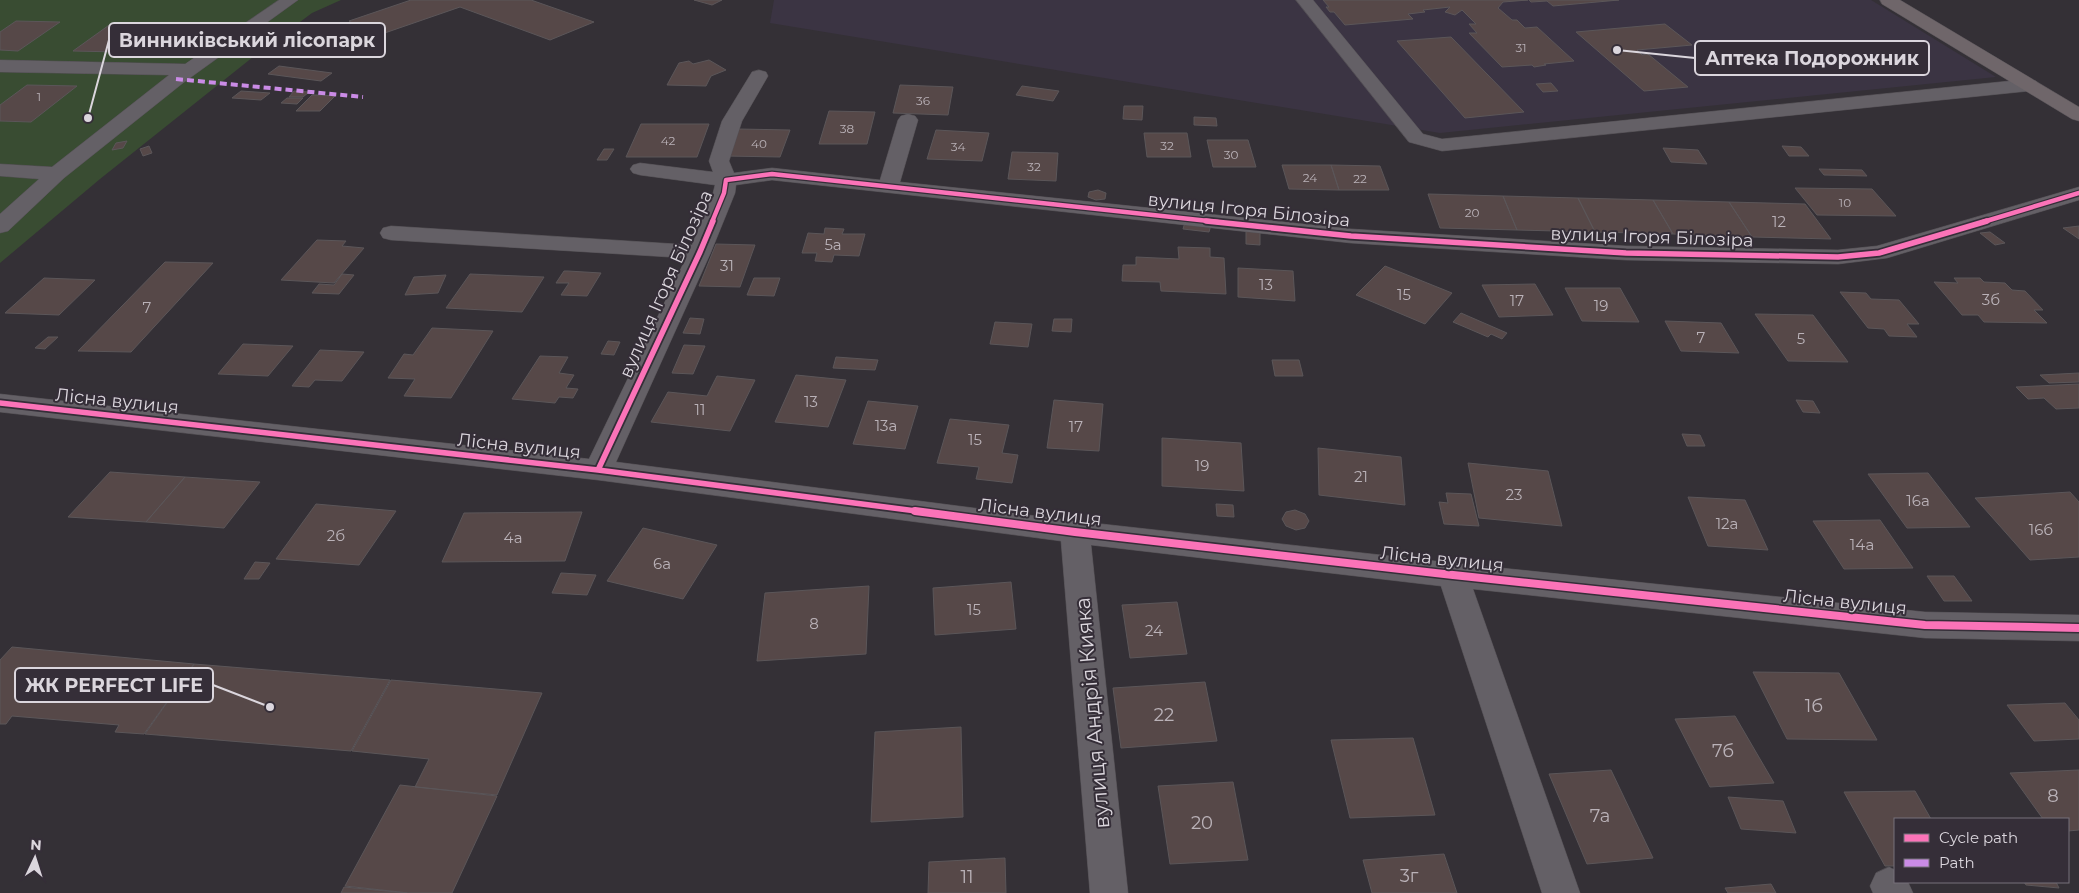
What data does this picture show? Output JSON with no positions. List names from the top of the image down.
{
  "streets": {
    "street": ["вулиця Ігоря Білозіра", "Лісна вулиця", "вулиця Андрія Кияка"]
  },
  "crossings": [
    ["вулиця Ігоря Білозіра", "Лісна вулиця"],
    ["Лісна вулиця", "вулиця Андрія Кияка"]
  ],
  "places": ["Аптека Подорожник", "Винниківський лісопарк", "ЖК PERFECT LIFE"],
  "house_numbers": [
    "31",
    "1",
    "36",
    "38",
    "42",
    "40",
    "32",
    "34",
    "30",
    "32",
    "24",
    "22",
    "10",
    "20",
    "12",
    "5а",
    "31",
    "13",
    "15",
    "3б",
    "17",
    "19",
    "7",
    "7",
    "5",
    "13",
    "11",
    "13а",
    "17",
    "15",
    "19",
    "21",
    "23",
    "16а",
    "12а",
    "16б",
    "2б",
    "4а",
    "14а",
    "6а",
    "15",
    "8",
    "24",
    "1б",
    "22",
    "7б",
    "8",
    "7а",
    "20",
    "3г",
    "11"
  ],
  "legend": ["Cycle path", "Path"],
  "north": "top"
}
